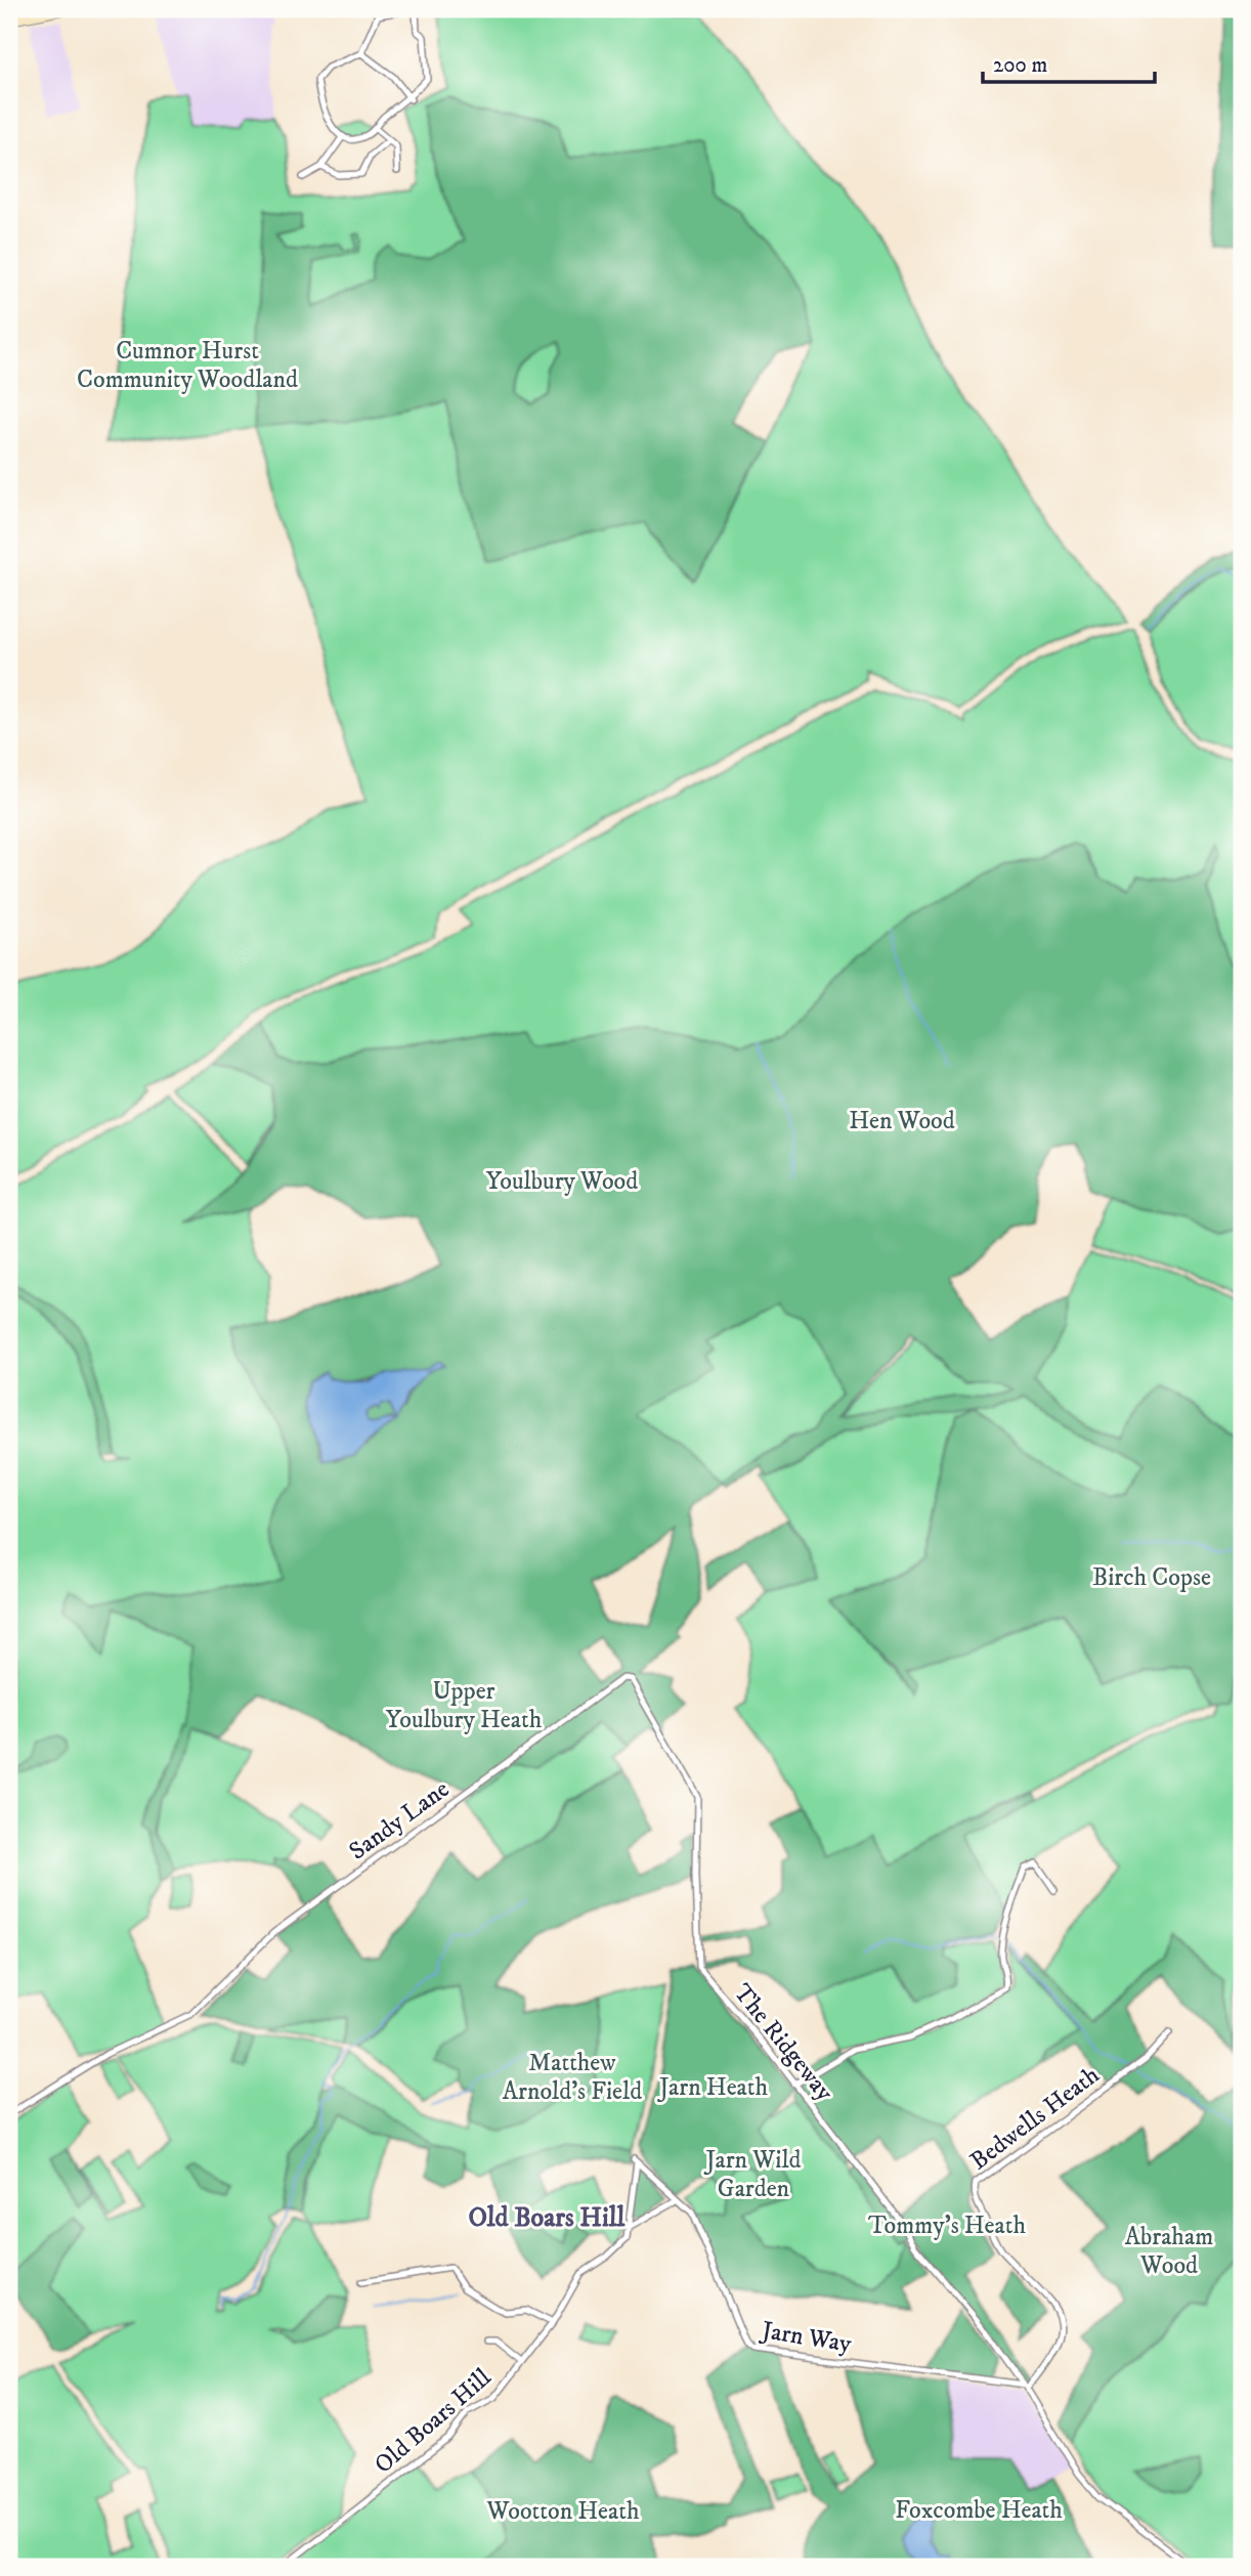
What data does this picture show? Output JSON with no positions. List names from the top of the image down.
{
  "streets": {
    "street": [
      "Sandy Lane",
      "The Ridgeway",
      "Bedwells Heath",
      "Jarn Way",
      "Old Boars Hill"
    ]
  },
  "crossings": [
    ["Sandy Lane", "The Ridgeway"],
    ["The Ridgeway", "Bedwells Heath"],
    ["The Ridgeway", "Jarn Way"],
    ["Bedwells Heath", "Jarn Way"],
    ["Jarn Way", "Old Boars Hill"]
  ],
  "districts": ["Old Boars Hill"],
  "parks": [
    "Cumnor Hurst Community Woodland",
    "Hen Wood",
    "Youlbury Wood",
    "Birch Copse",
    "Upper Youlbury Heath",
    "Matthew Arnold's Field",
    "Jarn Heath",
    "Jarn Wild Garden",
    "Tommy's Heath",
    "Abraham Wood",
    "Foxcombe Heath",
    "Wootton Heath"
  ],
  "scale_bar": "200 m"
}
